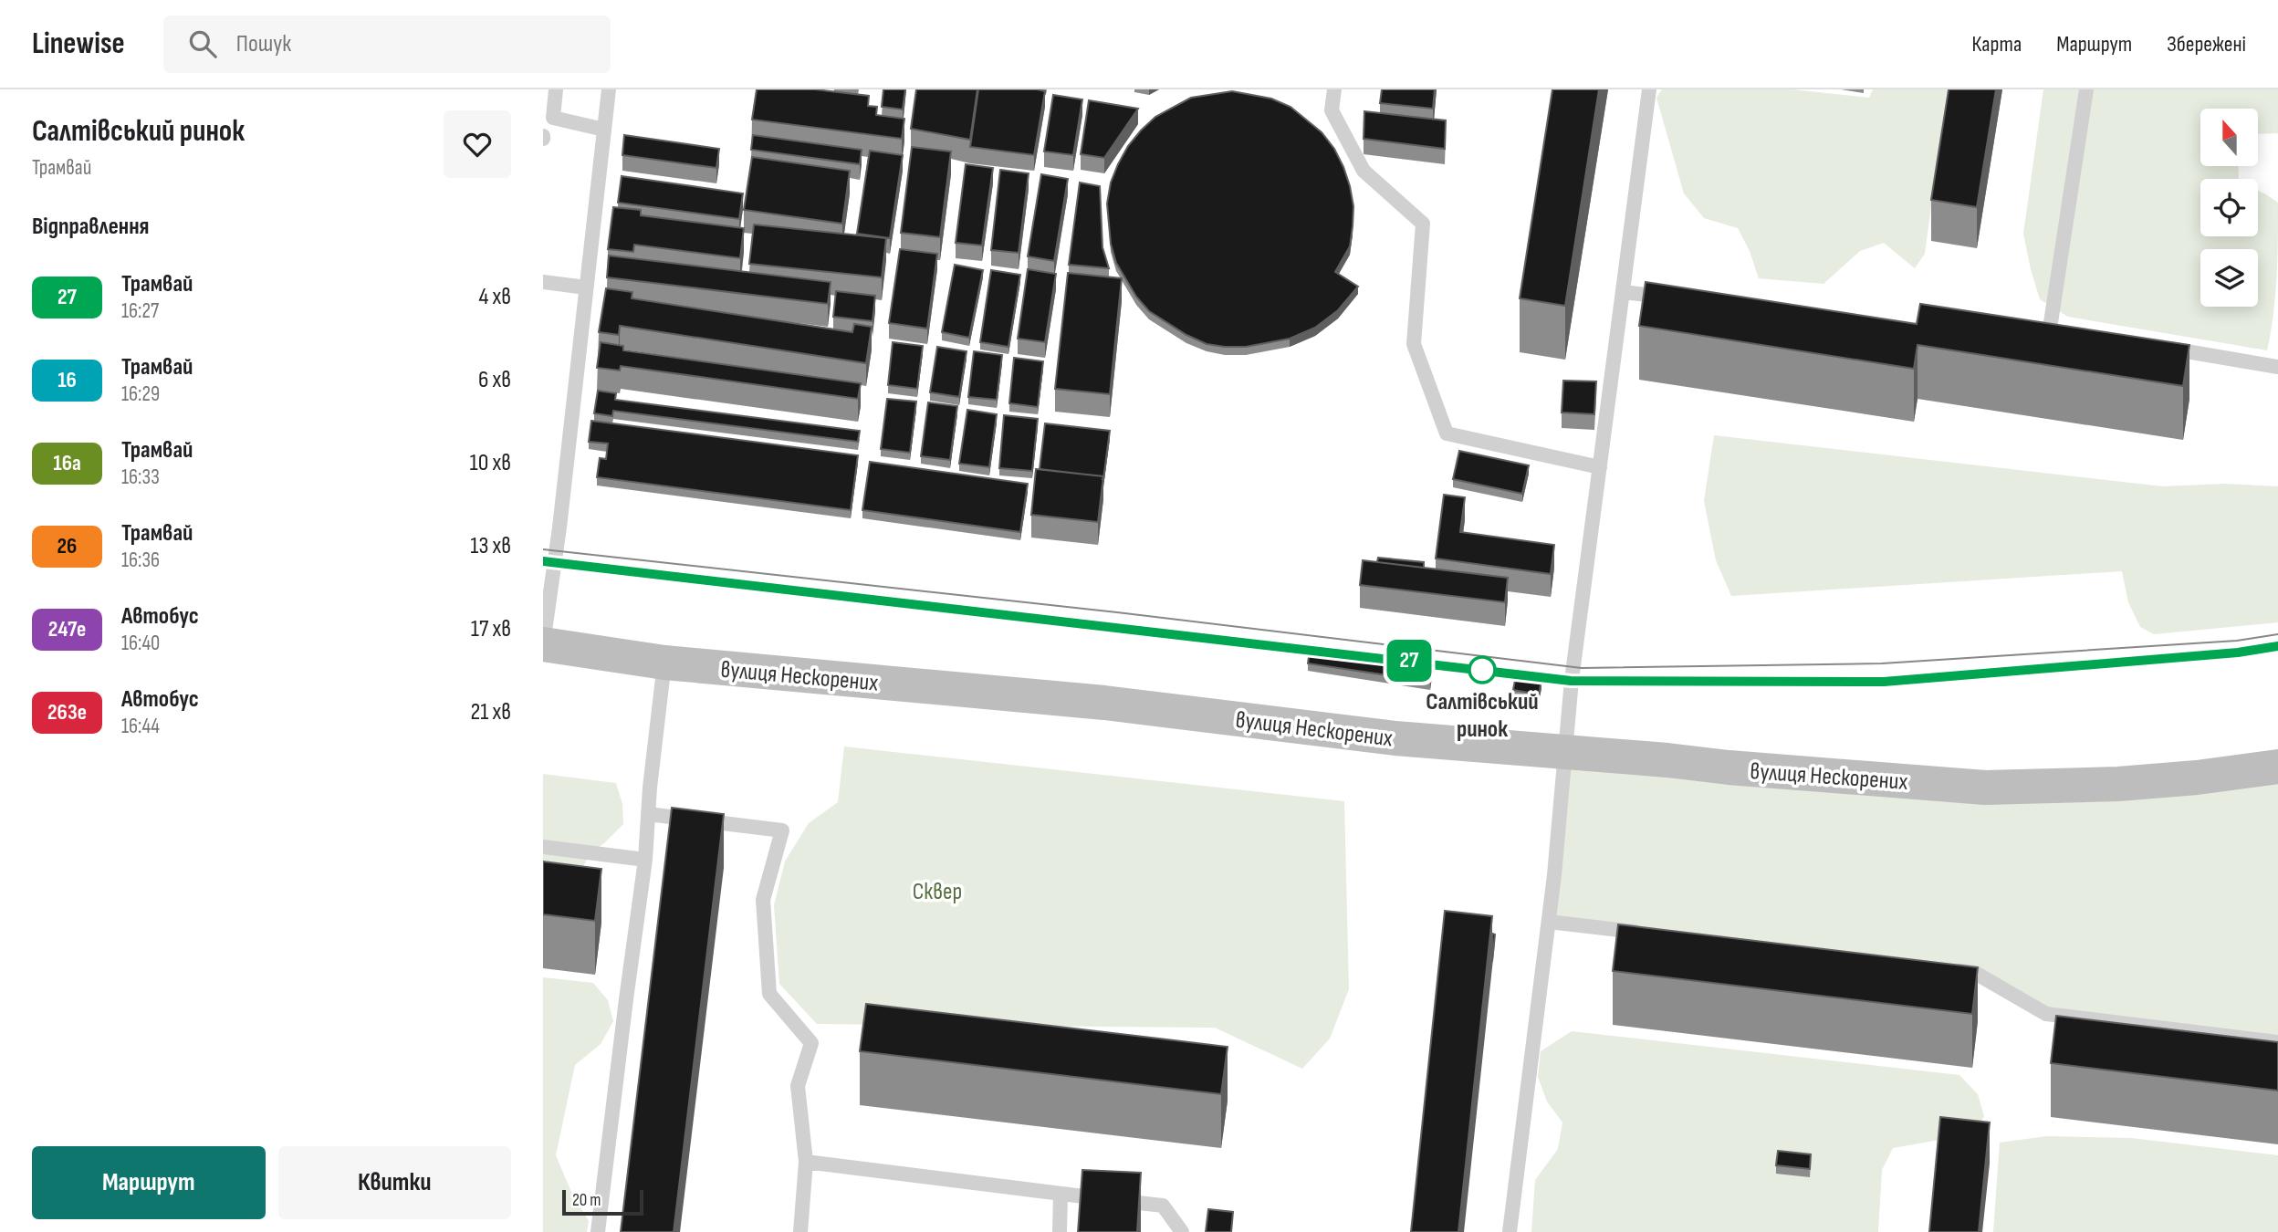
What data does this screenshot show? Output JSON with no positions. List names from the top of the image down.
{
  "streets": {
    "main road": ["вулиця Нескорених"]
  },
  "parks": ["Сквер"],
  "places": ["Салтівський ринок"],
  "lines": ["tram line 27"],
  "scale_bar": "20 m",
  "north": "top",
  "page": {
    "header": "Linewise",
    "search": "Пошук",
    "nav": ["Карта", "Маршрут", "Збережені"],
    "heading": [
      ["Салтівський ринок", "Трамвай"],
      "Відправлення"
    ],
    "on_map": "27",
    "list": [
      {
        "mark": "27",
        "name": "Трамвай",
        "note": "16:27",
        "value": "4 хв"
      },
      {
        "mark": "16",
        "name": "Трамвай",
        "note": "16:29",
        "value": "6 хв"
      },
      {
        "mark": "16a",
        "name": "Трамвай",
        "note": "16:33",
        "value": "10 хв"
      },
      {
        "mark": "26",
        "name": "Трамвай",
        "note": "16:36",
        "value": "13 хв"
      },
      {
        "mark": "247е",
        "name": "Автобус",
        "note": "16:40",
        "value": "17 хв"
      },
      {
        "mark": "263е",
        "name": "Автобус",
        "note": "16:44",
        "value": "21 хв"
      }
    ],
    "buttons": ["Маршрут", "Квитки"],
    "scale": "20 m"
  }
}
